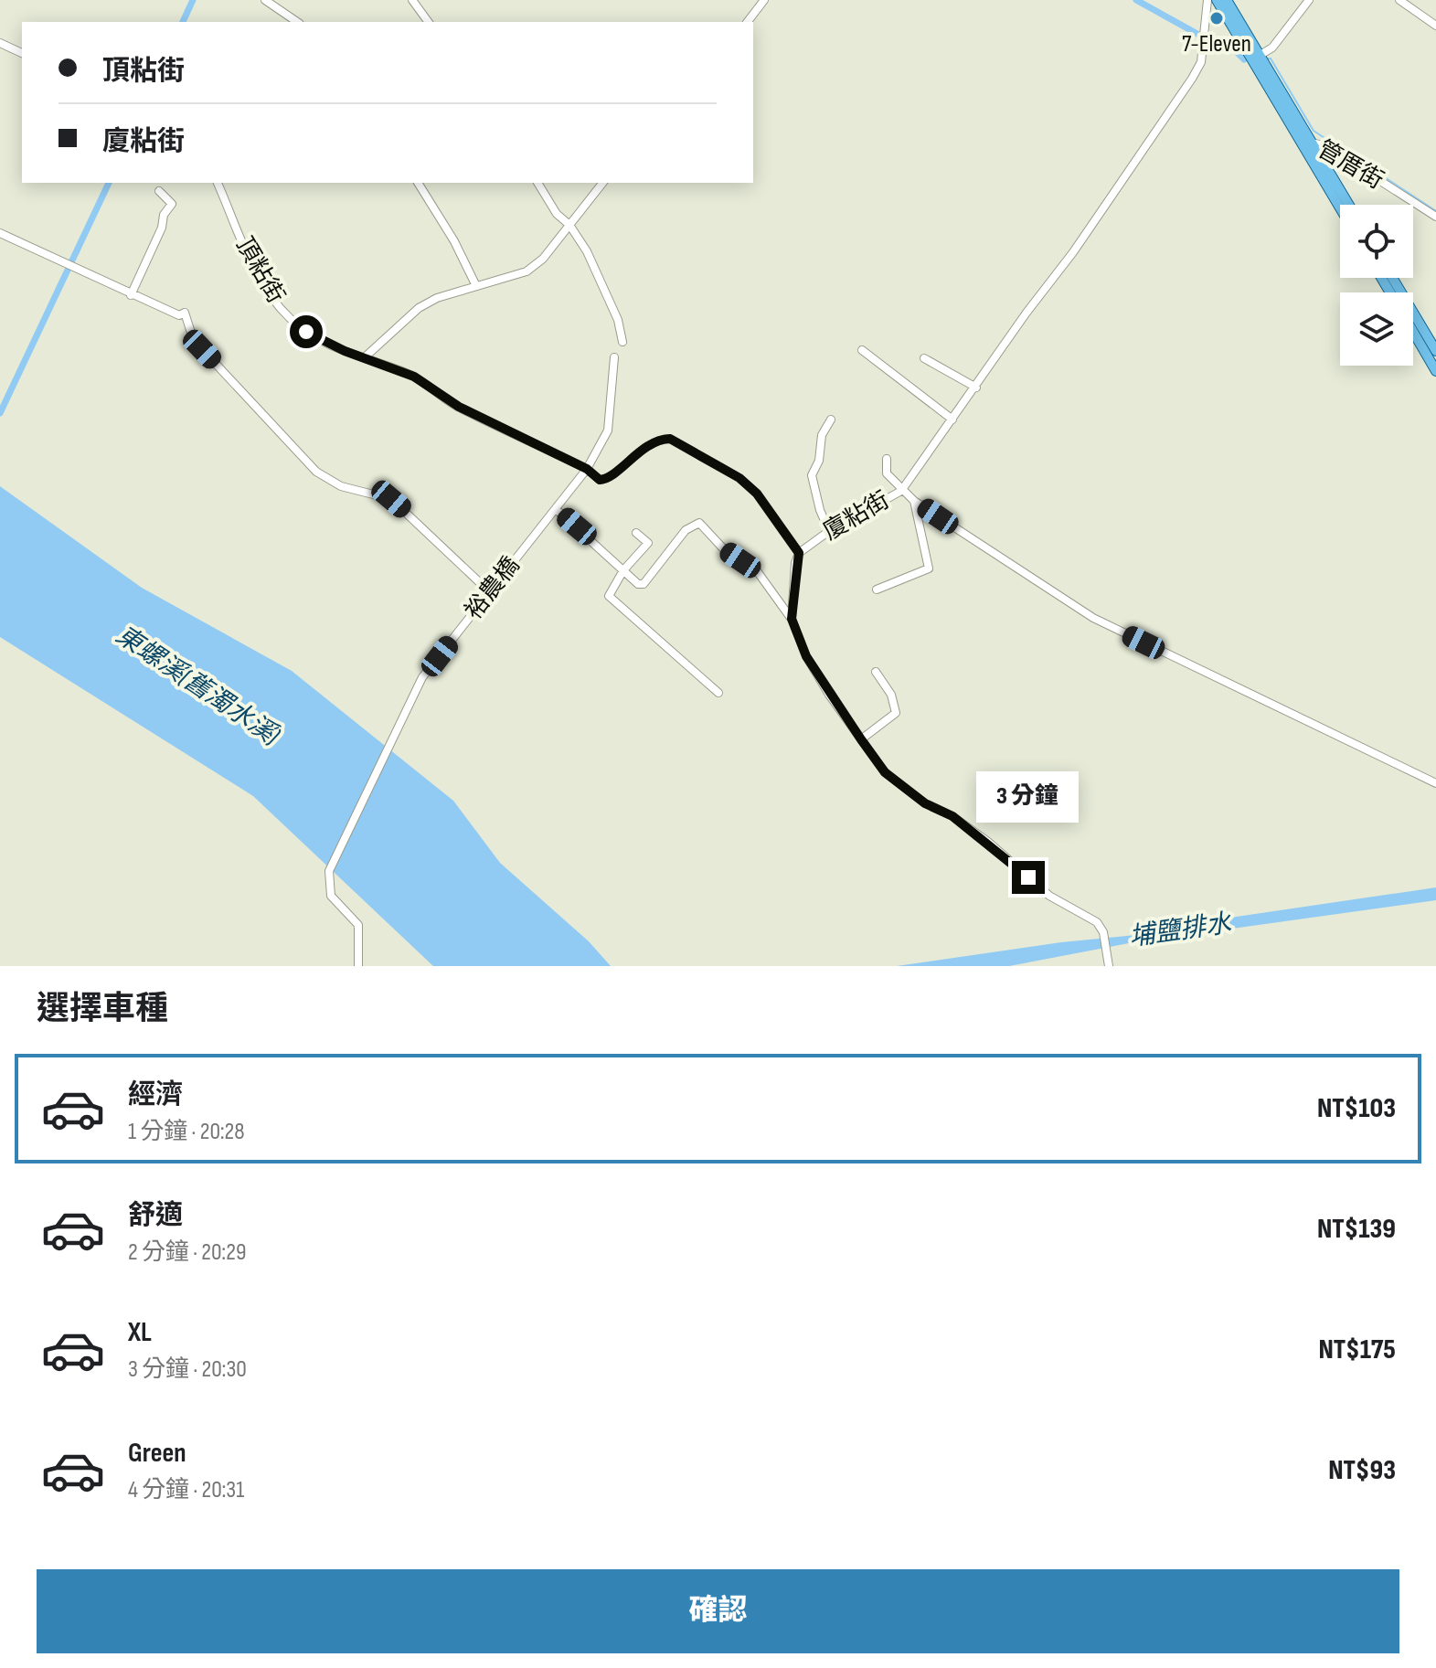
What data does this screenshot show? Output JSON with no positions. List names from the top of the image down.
{
  "streets": {
    "street": [
      "管厝街",
      "頂粘街",
      "廈粘街",
      "裕農橋"
    ]
  },
  "crossings": [
    ["頂粘街", "廈粘街"],
    ["頂粘街", "裕農橋"]
  ],
  "water": ["東螺溪(舊濁水溪)", "埔鹽排水"],
  "places": ["7-Eleven"],
  "page": {
    "banner": ["頂粘街", "廈粘街"],
    "bubble": "3 分鐘",
    "heading": "選擇車種",
    "list": [
      {
        "name": "經濟",
        "note": "1 分鐘 · 20:28",
        "value": "NT$103"
      },
      {
        "name": "舒適",
        "note": "2 分鐘 · 20:29",
        "value": "NT$139"
      },
      {
        "name": "XL",
        "note": "3 分鐘 · 20:30",
        "value": "NT$175"
      },
      {
        "name": "Green",
        "note": "4 分鐘 · 20:31",
        "value": "NT$93"
      }
    ],
    "buttons": "確認"
  }
}
